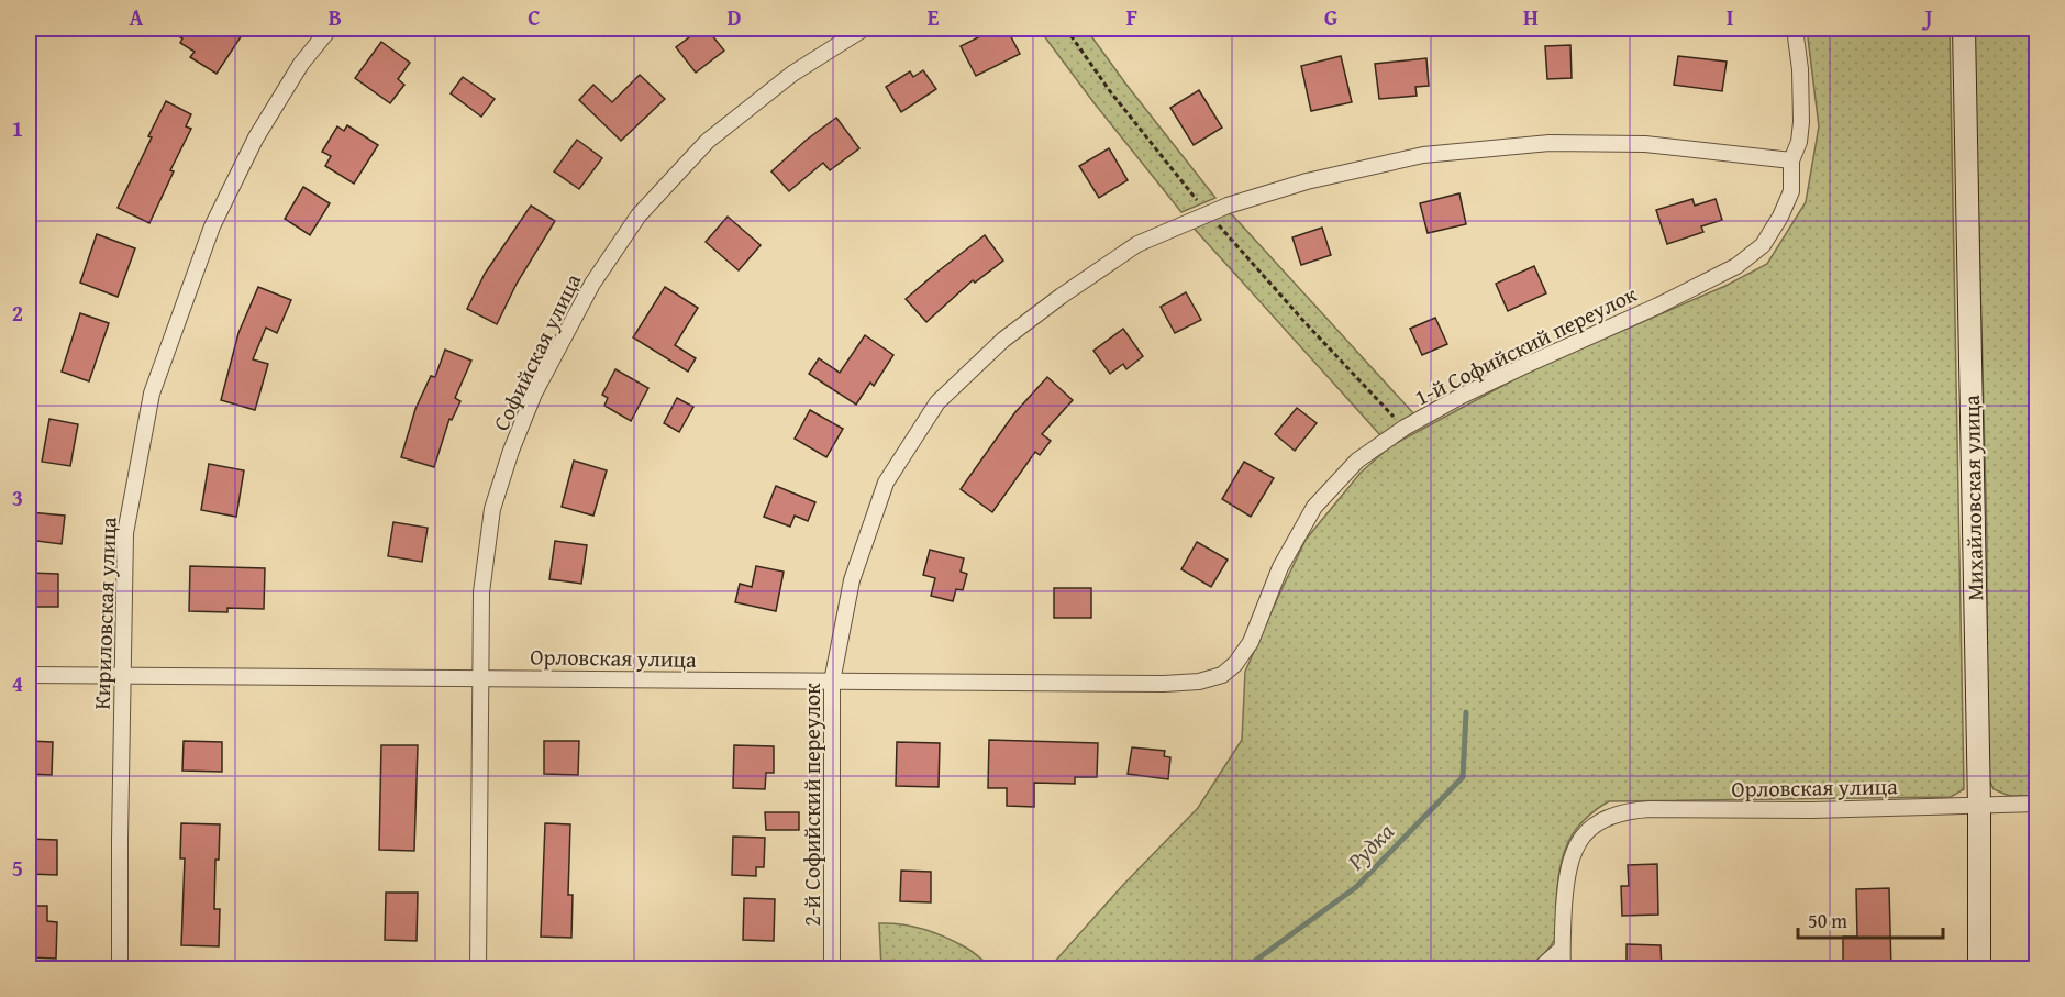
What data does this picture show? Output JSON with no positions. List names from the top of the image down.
{
  "streets": {
    "street": [
      "1-й Софийский переулок",
      "Софийская улица",
      "Михайловская улица",
      "Кириловская улица",
      "Орловская улица",
      "2-й Софийский переулок"
    ]
  },
  "crossings": [
    ["1-й Софийский переулок", "Орловская улица"],
    ["1-й Софийский переулок", "2-й Софийский переулок"],
    ["Софийская улица", "Орловская улица"],
    ["Михайловская улица", "Орловская улица"],
    ["Кириловская улица", "Орловская улица"],
    ["Орловская улица", "2-й Софийский переулок"]
  ],
  "water": ["Рудка"],
  "scale_bar": "50 m",
  "grid": {
    "columns": [
      "A",
      "B",
      "C",
      "D",
      "E",
      "F",
      "G",
      "H",
      "I",
      "J"
    ],
    "rows": [
      "1",
      "2",
      "3",
      "4",
      "5"
    ]
  }
}
